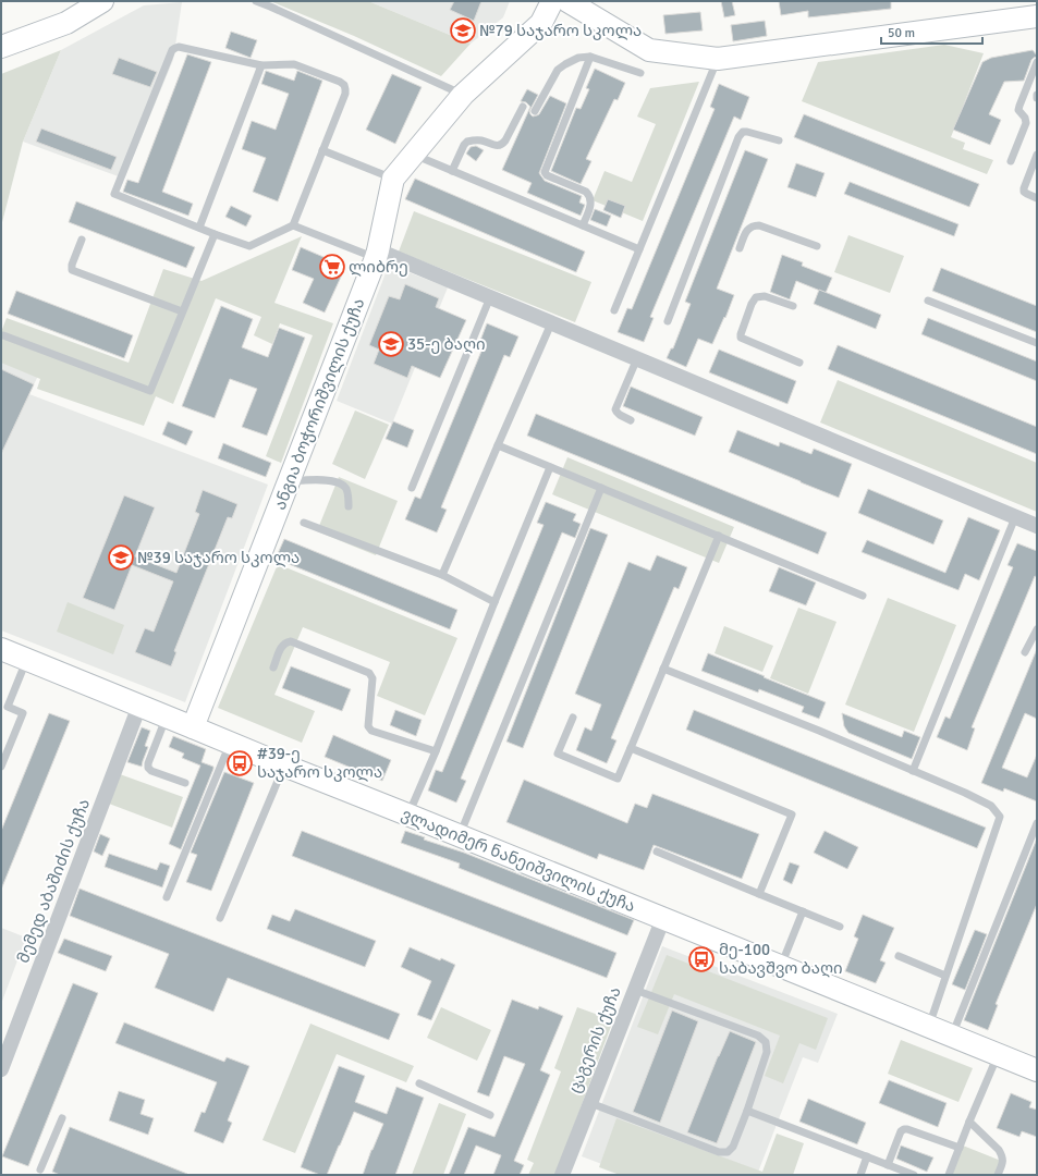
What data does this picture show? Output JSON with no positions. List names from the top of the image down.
{
  "streets": {
    "street": [
      "ანგია ბოჭორიშვილის ქუჩა",
      "ვლადიმერ ნანეიშვილის ქუჩა",
      "მემედ აბაშიძის ქუჩა",
      "ცაგერის ქუჩა"
    ]
  },
  "crossings": [
    ["ანგია ბოჭორიშვილის ქუჩა", "ვლადიმერ ნანეიშვილის ქუჩა"],
    ["ვლადიმერ ნანეიშვილის ქუჩა", "მემედ აბაშიძის ქუჩა"],
    ["ვლადიმერ ნანეიშვილის ქუჩა", "ცაგერის ქუჩა"]
  ],
  "places": {
    "school or university": ["№79 საჯარო სკოლა", "35-ე ბაღი", "№39 საჯარო სკოლა"],
    "supermarket": ["ლიბრე"],
    "bus stop": ["#39-ე საჯარო სკოლა", "მე-100 საბავშვო ბაღი"]
  },
  "scale_bar": "50 m"
}
